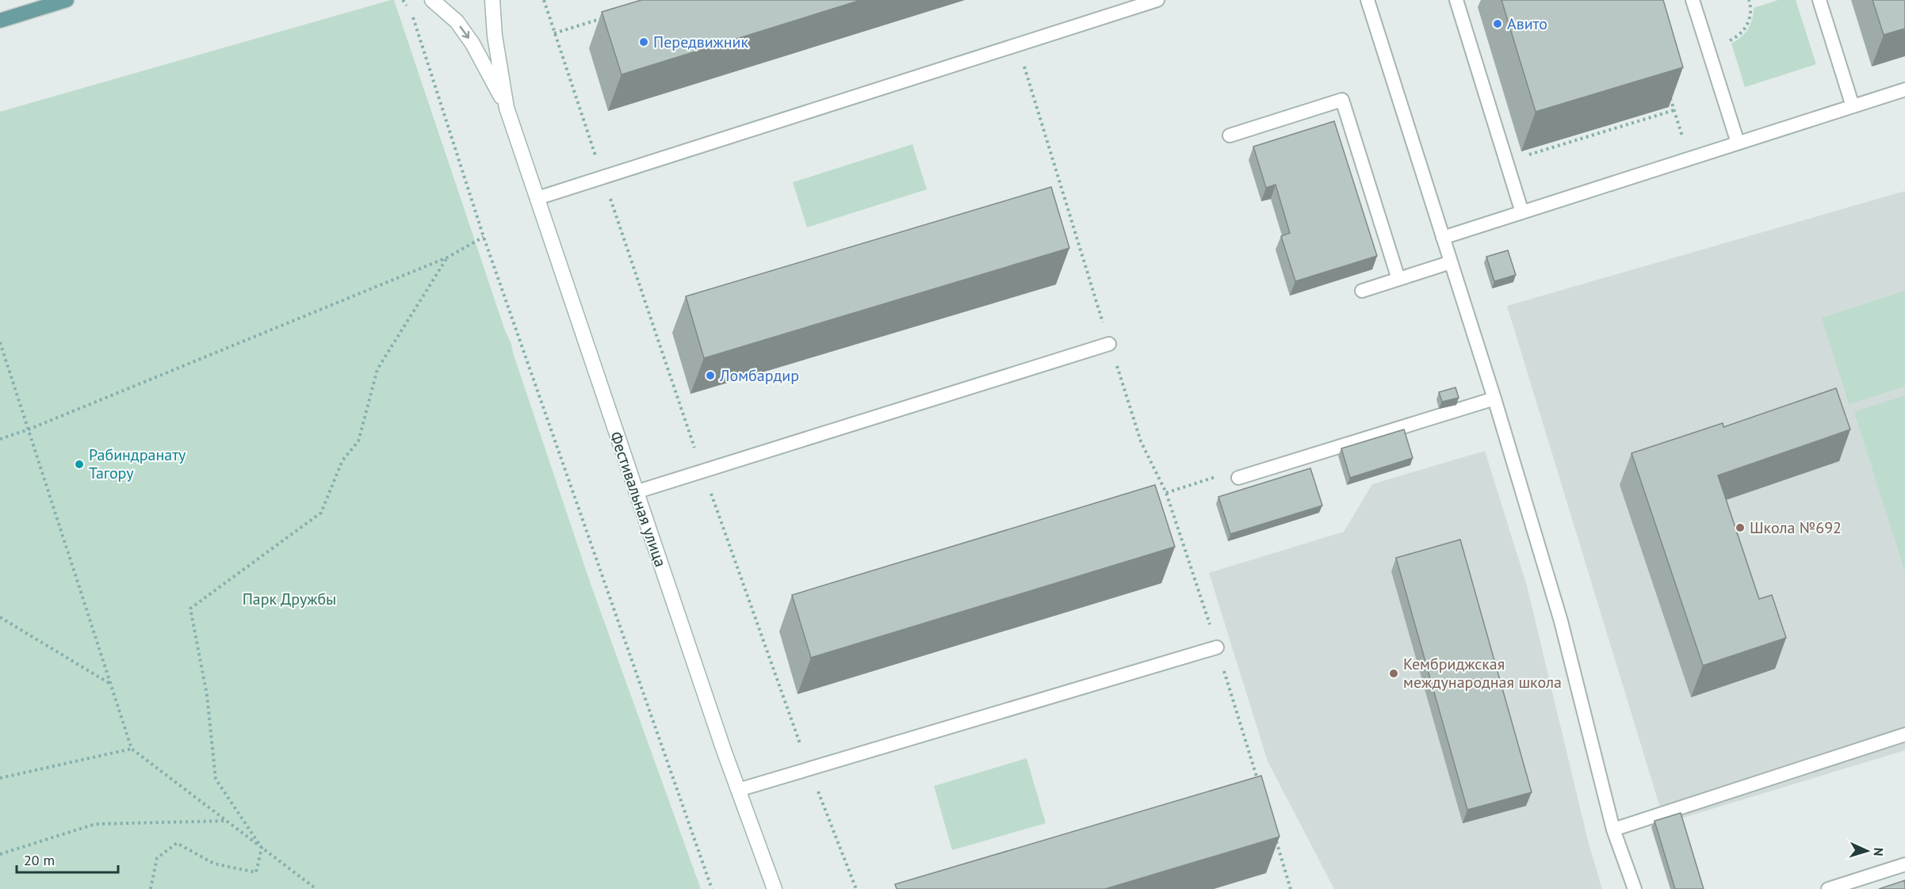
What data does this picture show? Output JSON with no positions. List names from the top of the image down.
{
  "streets": {
    "street": ["Фестивальная улица"]
  },
  "parks": ["Парк Дружбы"],
  "places": [
    "Авито",
    "Передвижник",
    "Ломбардир",
    "Рабиндранату Тагору",
    "Школа №692",
    "Кембриджская международная школа"
  ],
  "scale_bar": "20 m",
  "north": "right"
}
